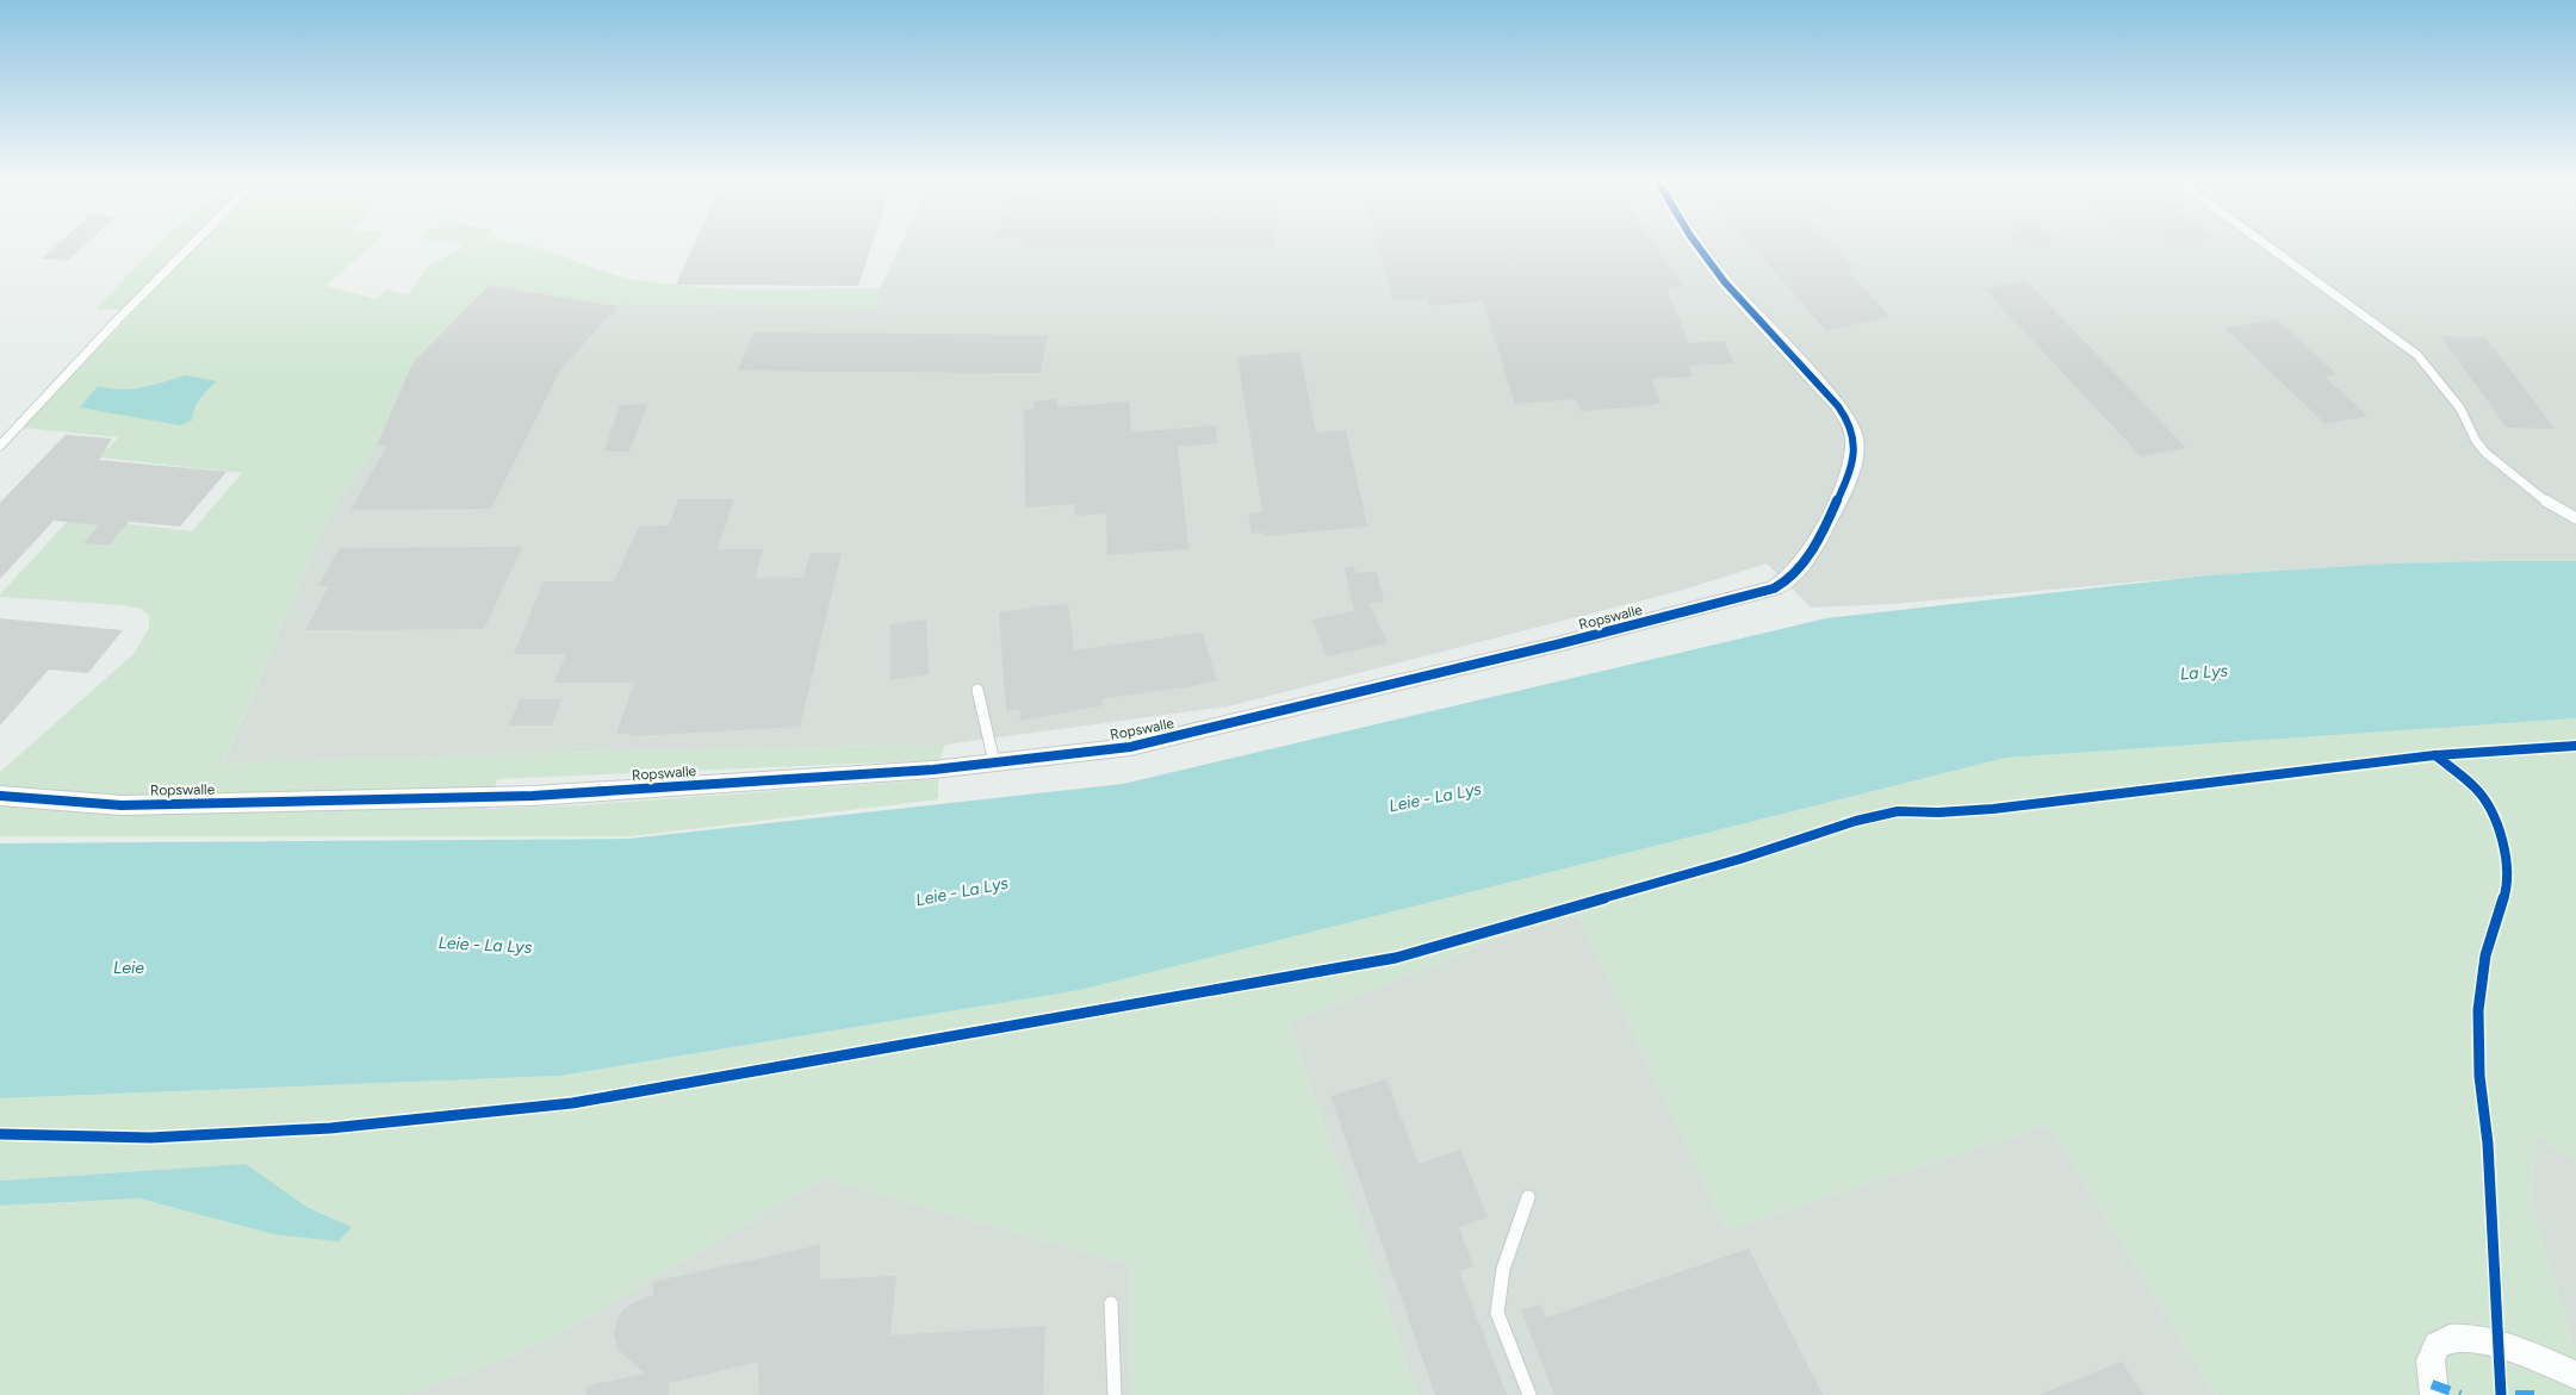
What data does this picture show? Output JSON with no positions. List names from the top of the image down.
{
  "streets": {
    "street": ["Ropswalle"]
  },
  "water": ["La Lys", "Leie - La Lys", "Leie"]
}
